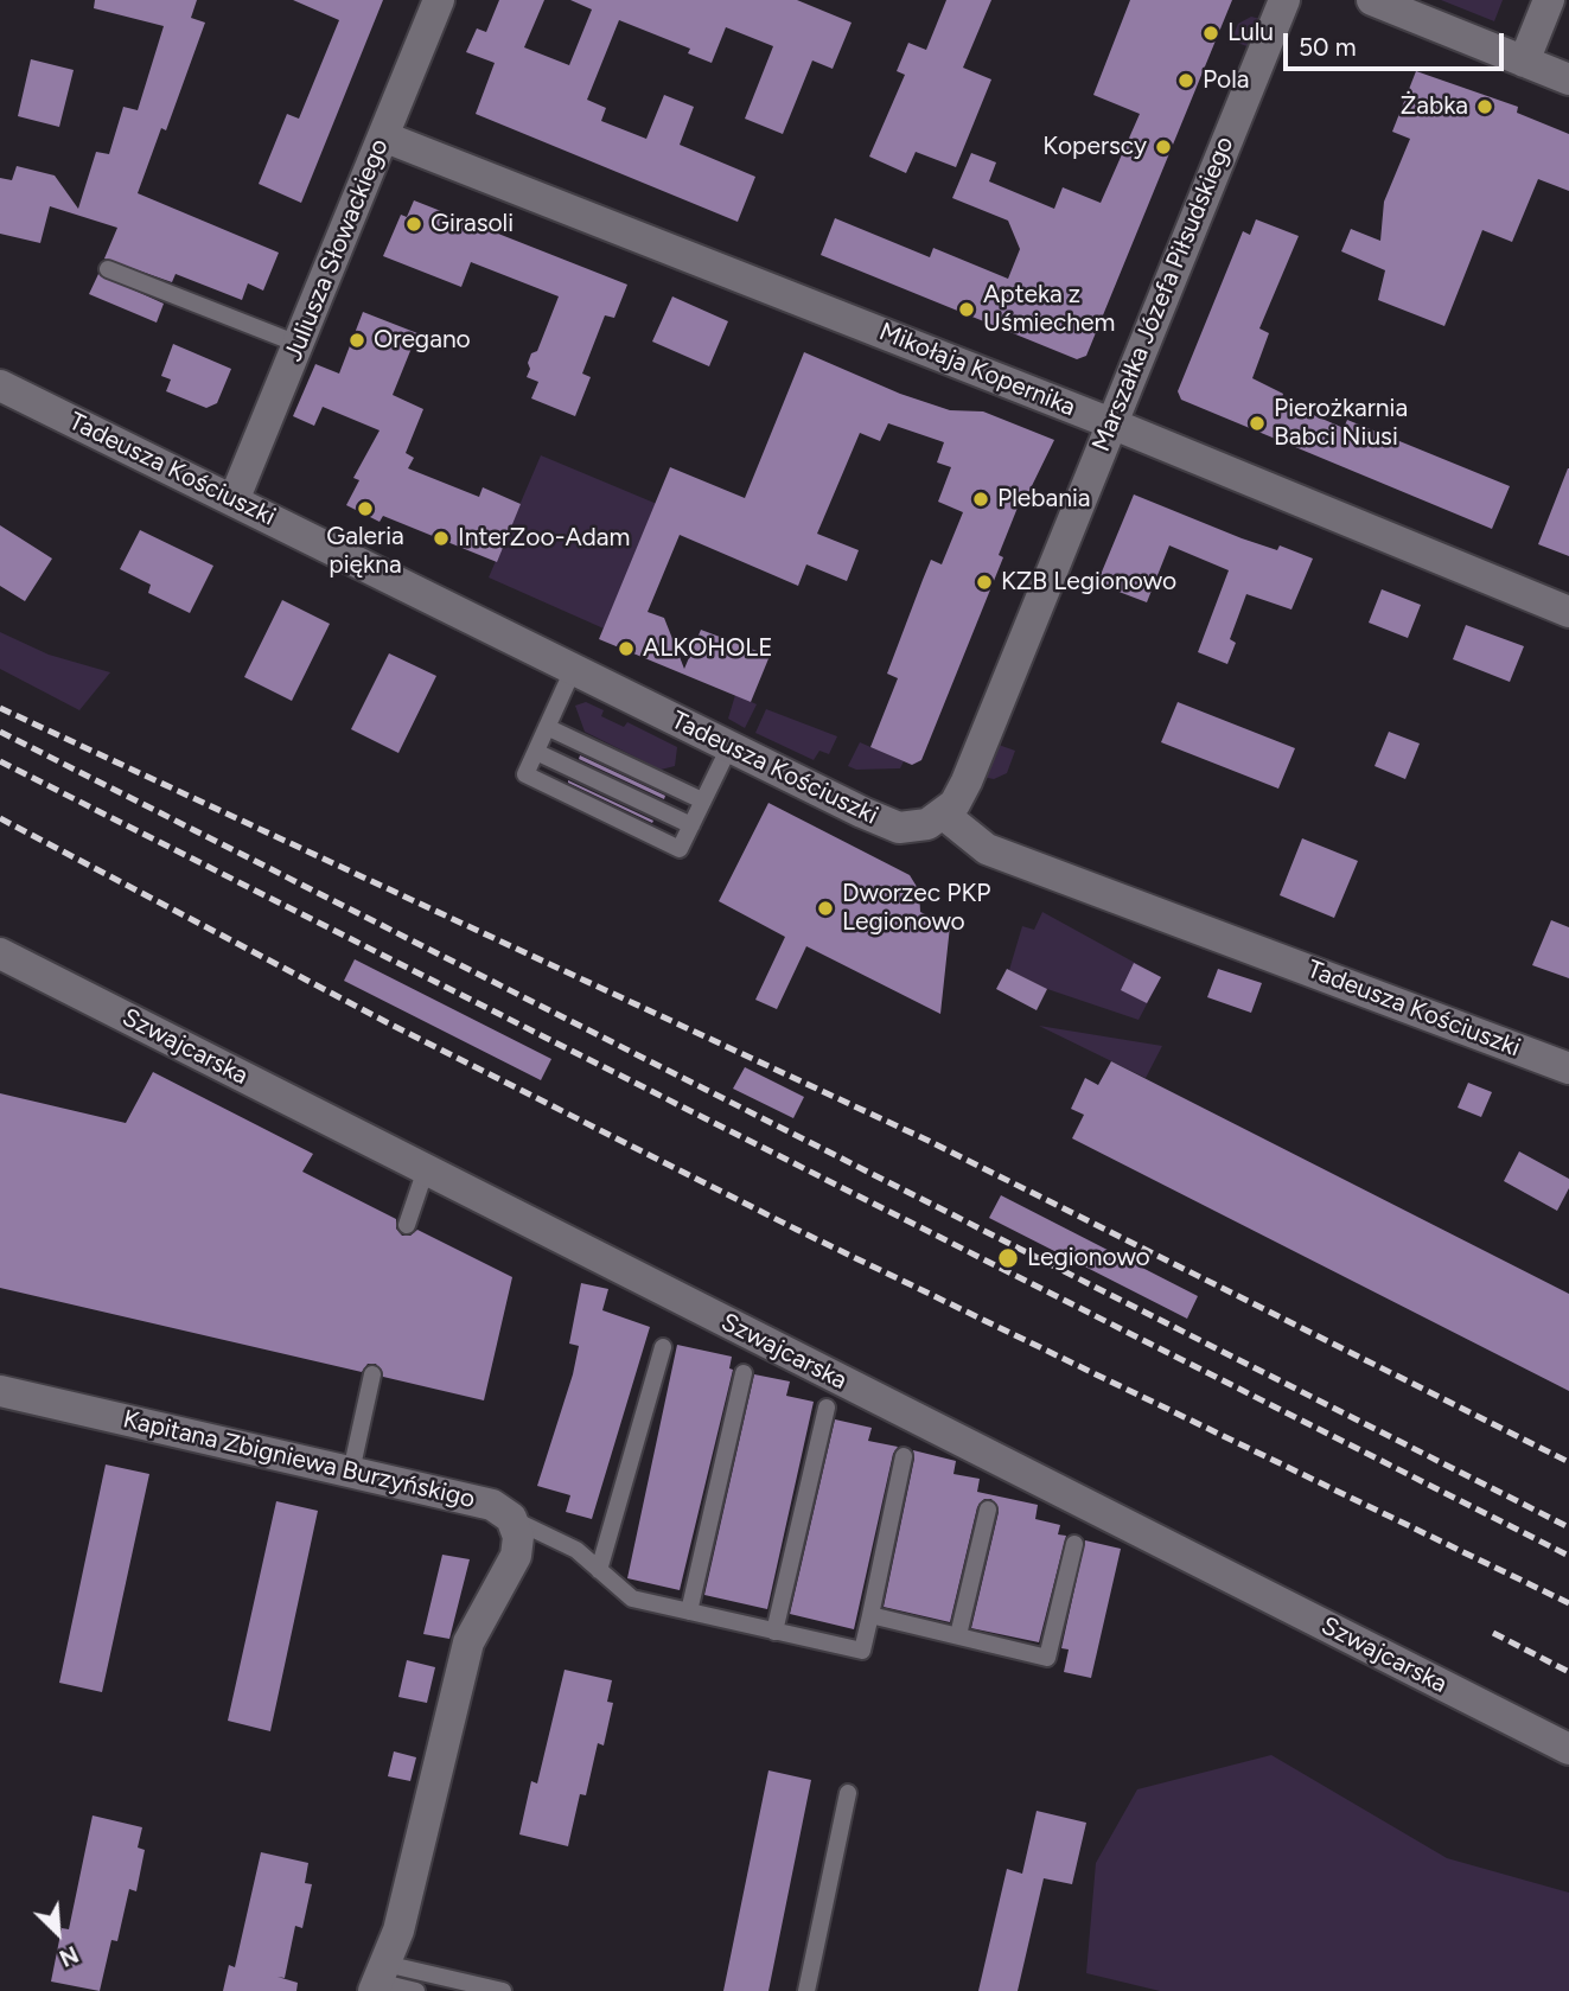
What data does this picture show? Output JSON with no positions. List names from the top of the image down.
{
  "streets": {
    "street": [
      "Juliusza Słowackiego",
      "Marszałka Józefa Piłsudskiego",
      "Mikołaja Kopernika",
      "Tadeusza Kościuszki",
      "Szwajcarska",
      "Kapitana Zbigniewa Burzyńskigo"
    ]
  },
  "crossings": [
    ["Juliusza Słowackiego", "Mikołaja Kopernika"],
    ["Juliusza Słowackiego", "Tadeusza Kościuszki"],
    ["Marszałka Józefa Piłsudskiego", "Mikołaja Kopernika"],
    ["Marszałka Józefa Piłsudskiego", "Tadeusza Kościuszki"]
  ],
  "places": [
    "Lulu",
    "Pola",
    "Żabka",
    "Koperscy",
    "Girasoli",
    "Apteka z Uśmiechem",
    "Oregano",
    "Pierożkarnia Babci Niusi",
    "Plebania",
    "Galeria piękna",
    "InterZoo-Adam",
    "KZB Legionowo",
    "ALKOHOLE",
    "Dworzec PKP Legionowo",
    "Legionowo"
  ],
  "scale_bar": "50 m",
  "north": "bottom right"
}
